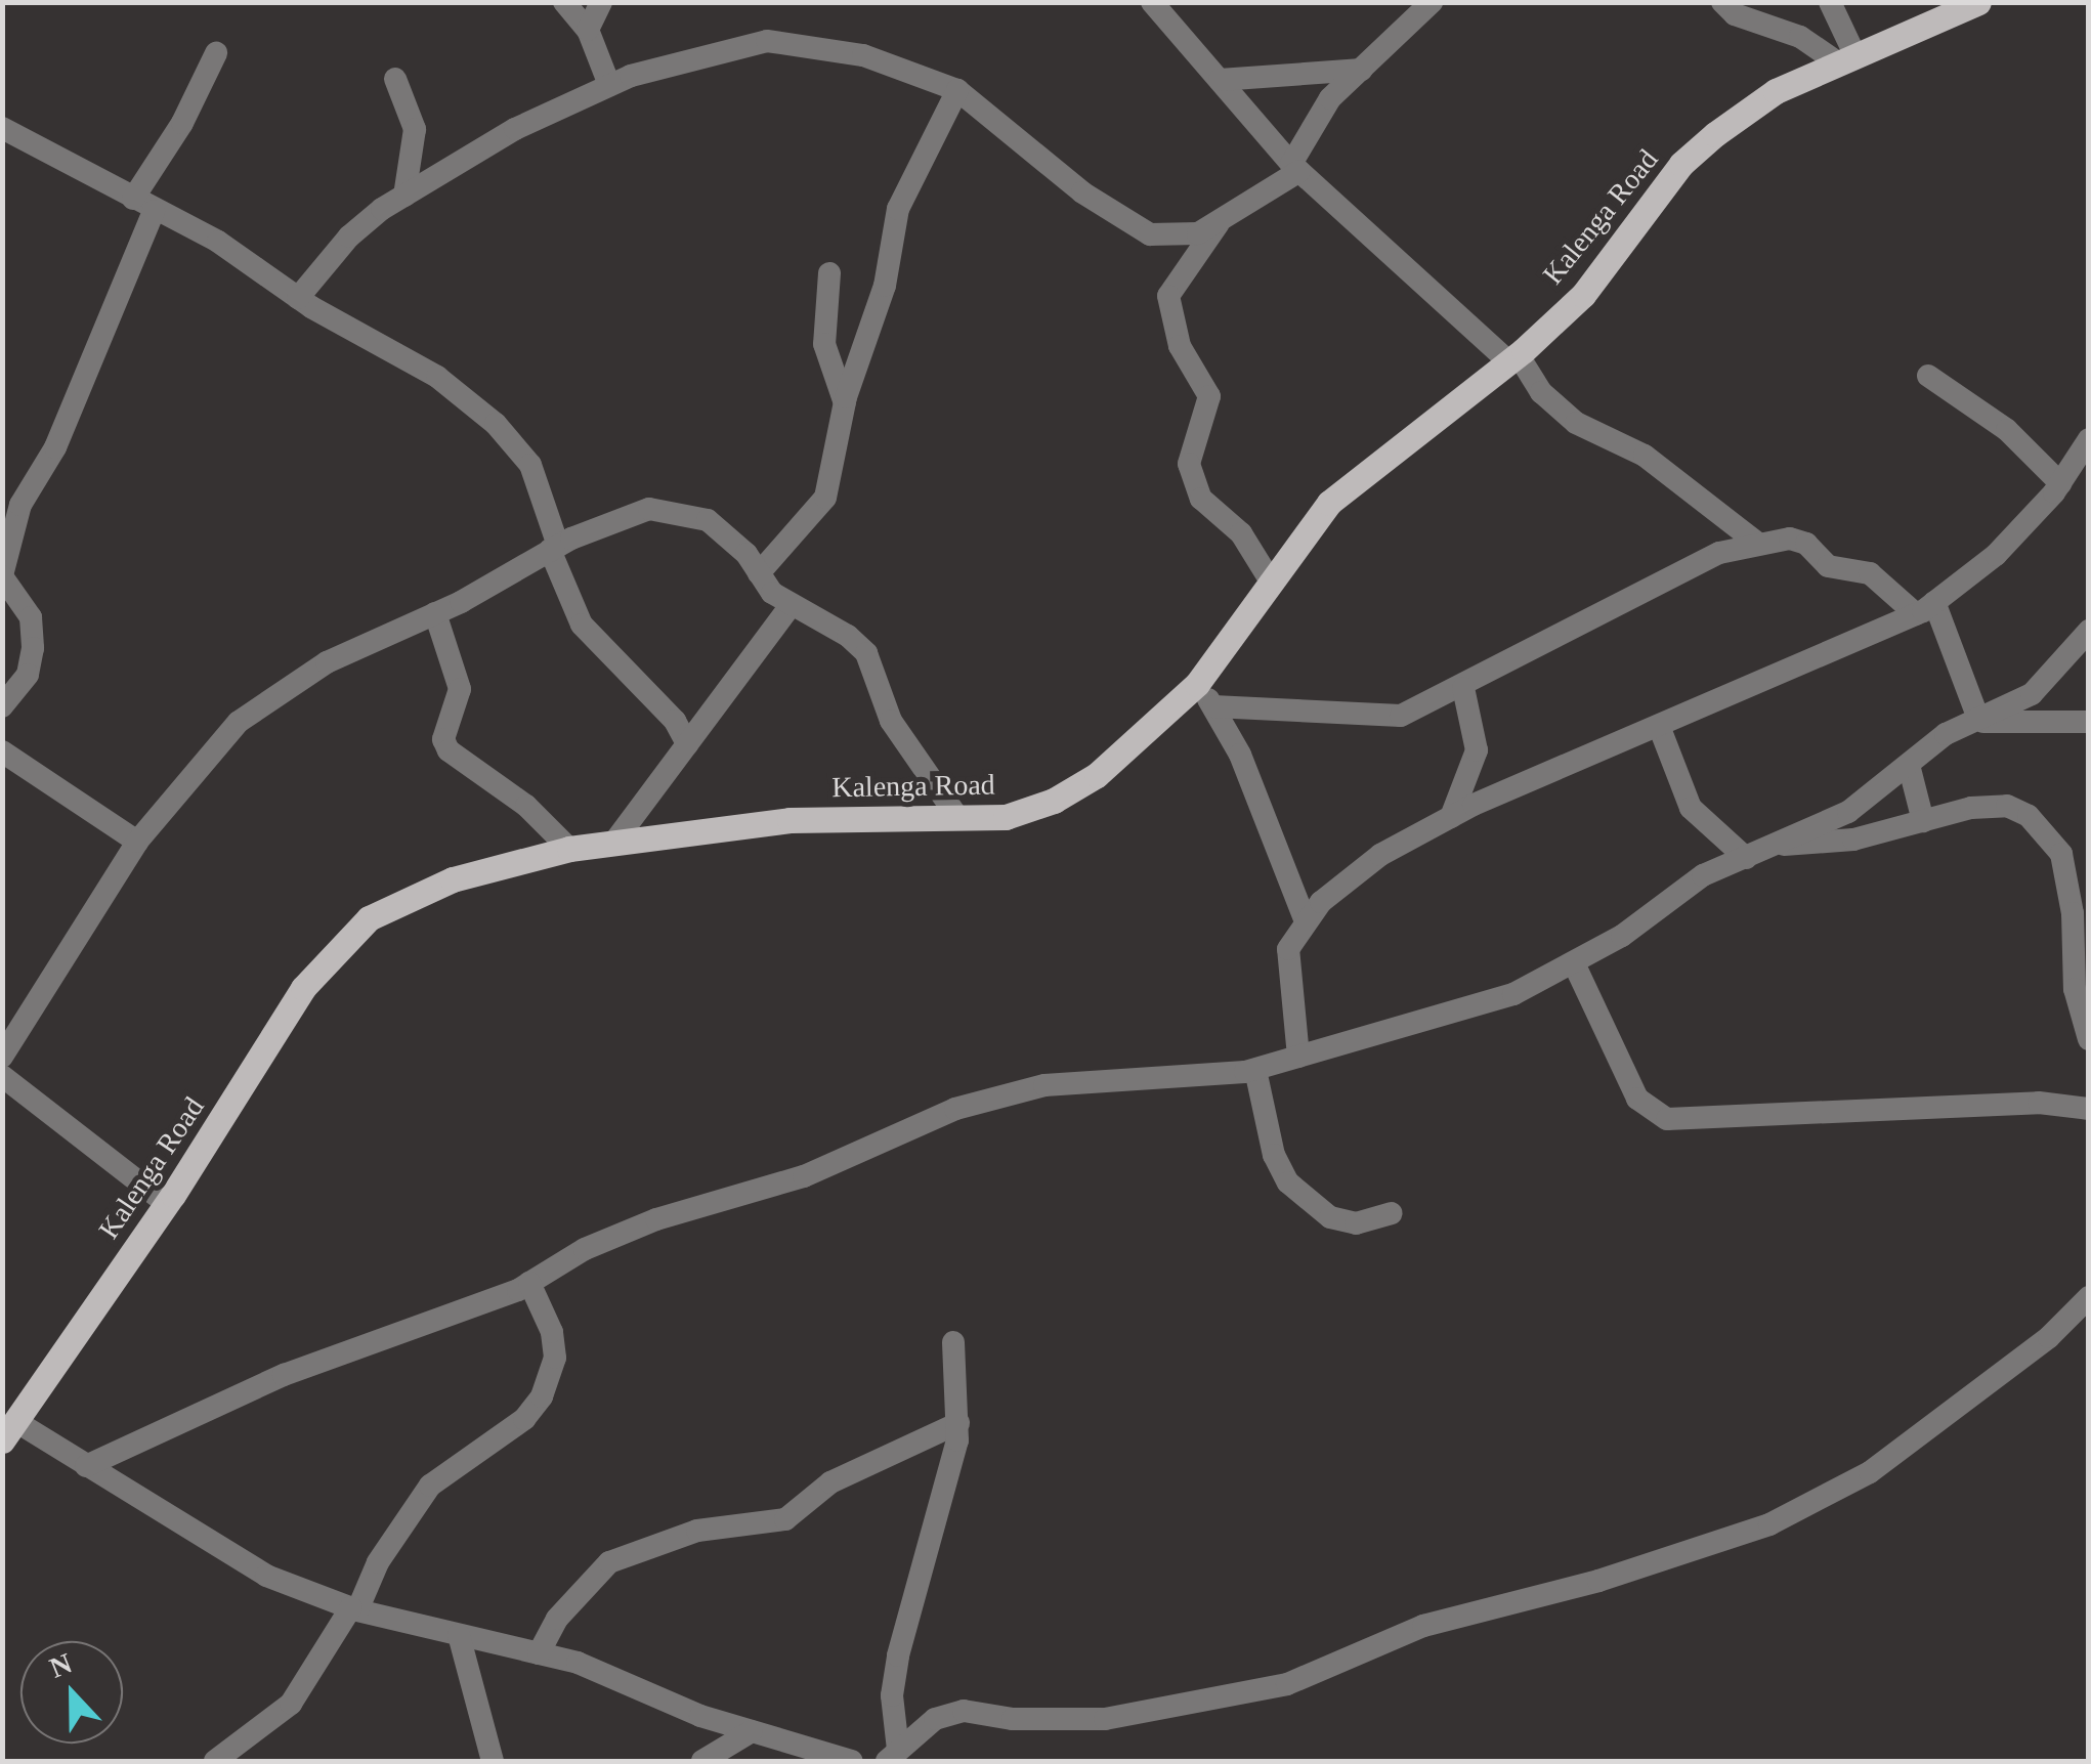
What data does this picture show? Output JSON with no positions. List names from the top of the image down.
{
  "streets": {
    "main road": ["Kalenga Road"]
  },
  "north": "top"
}
